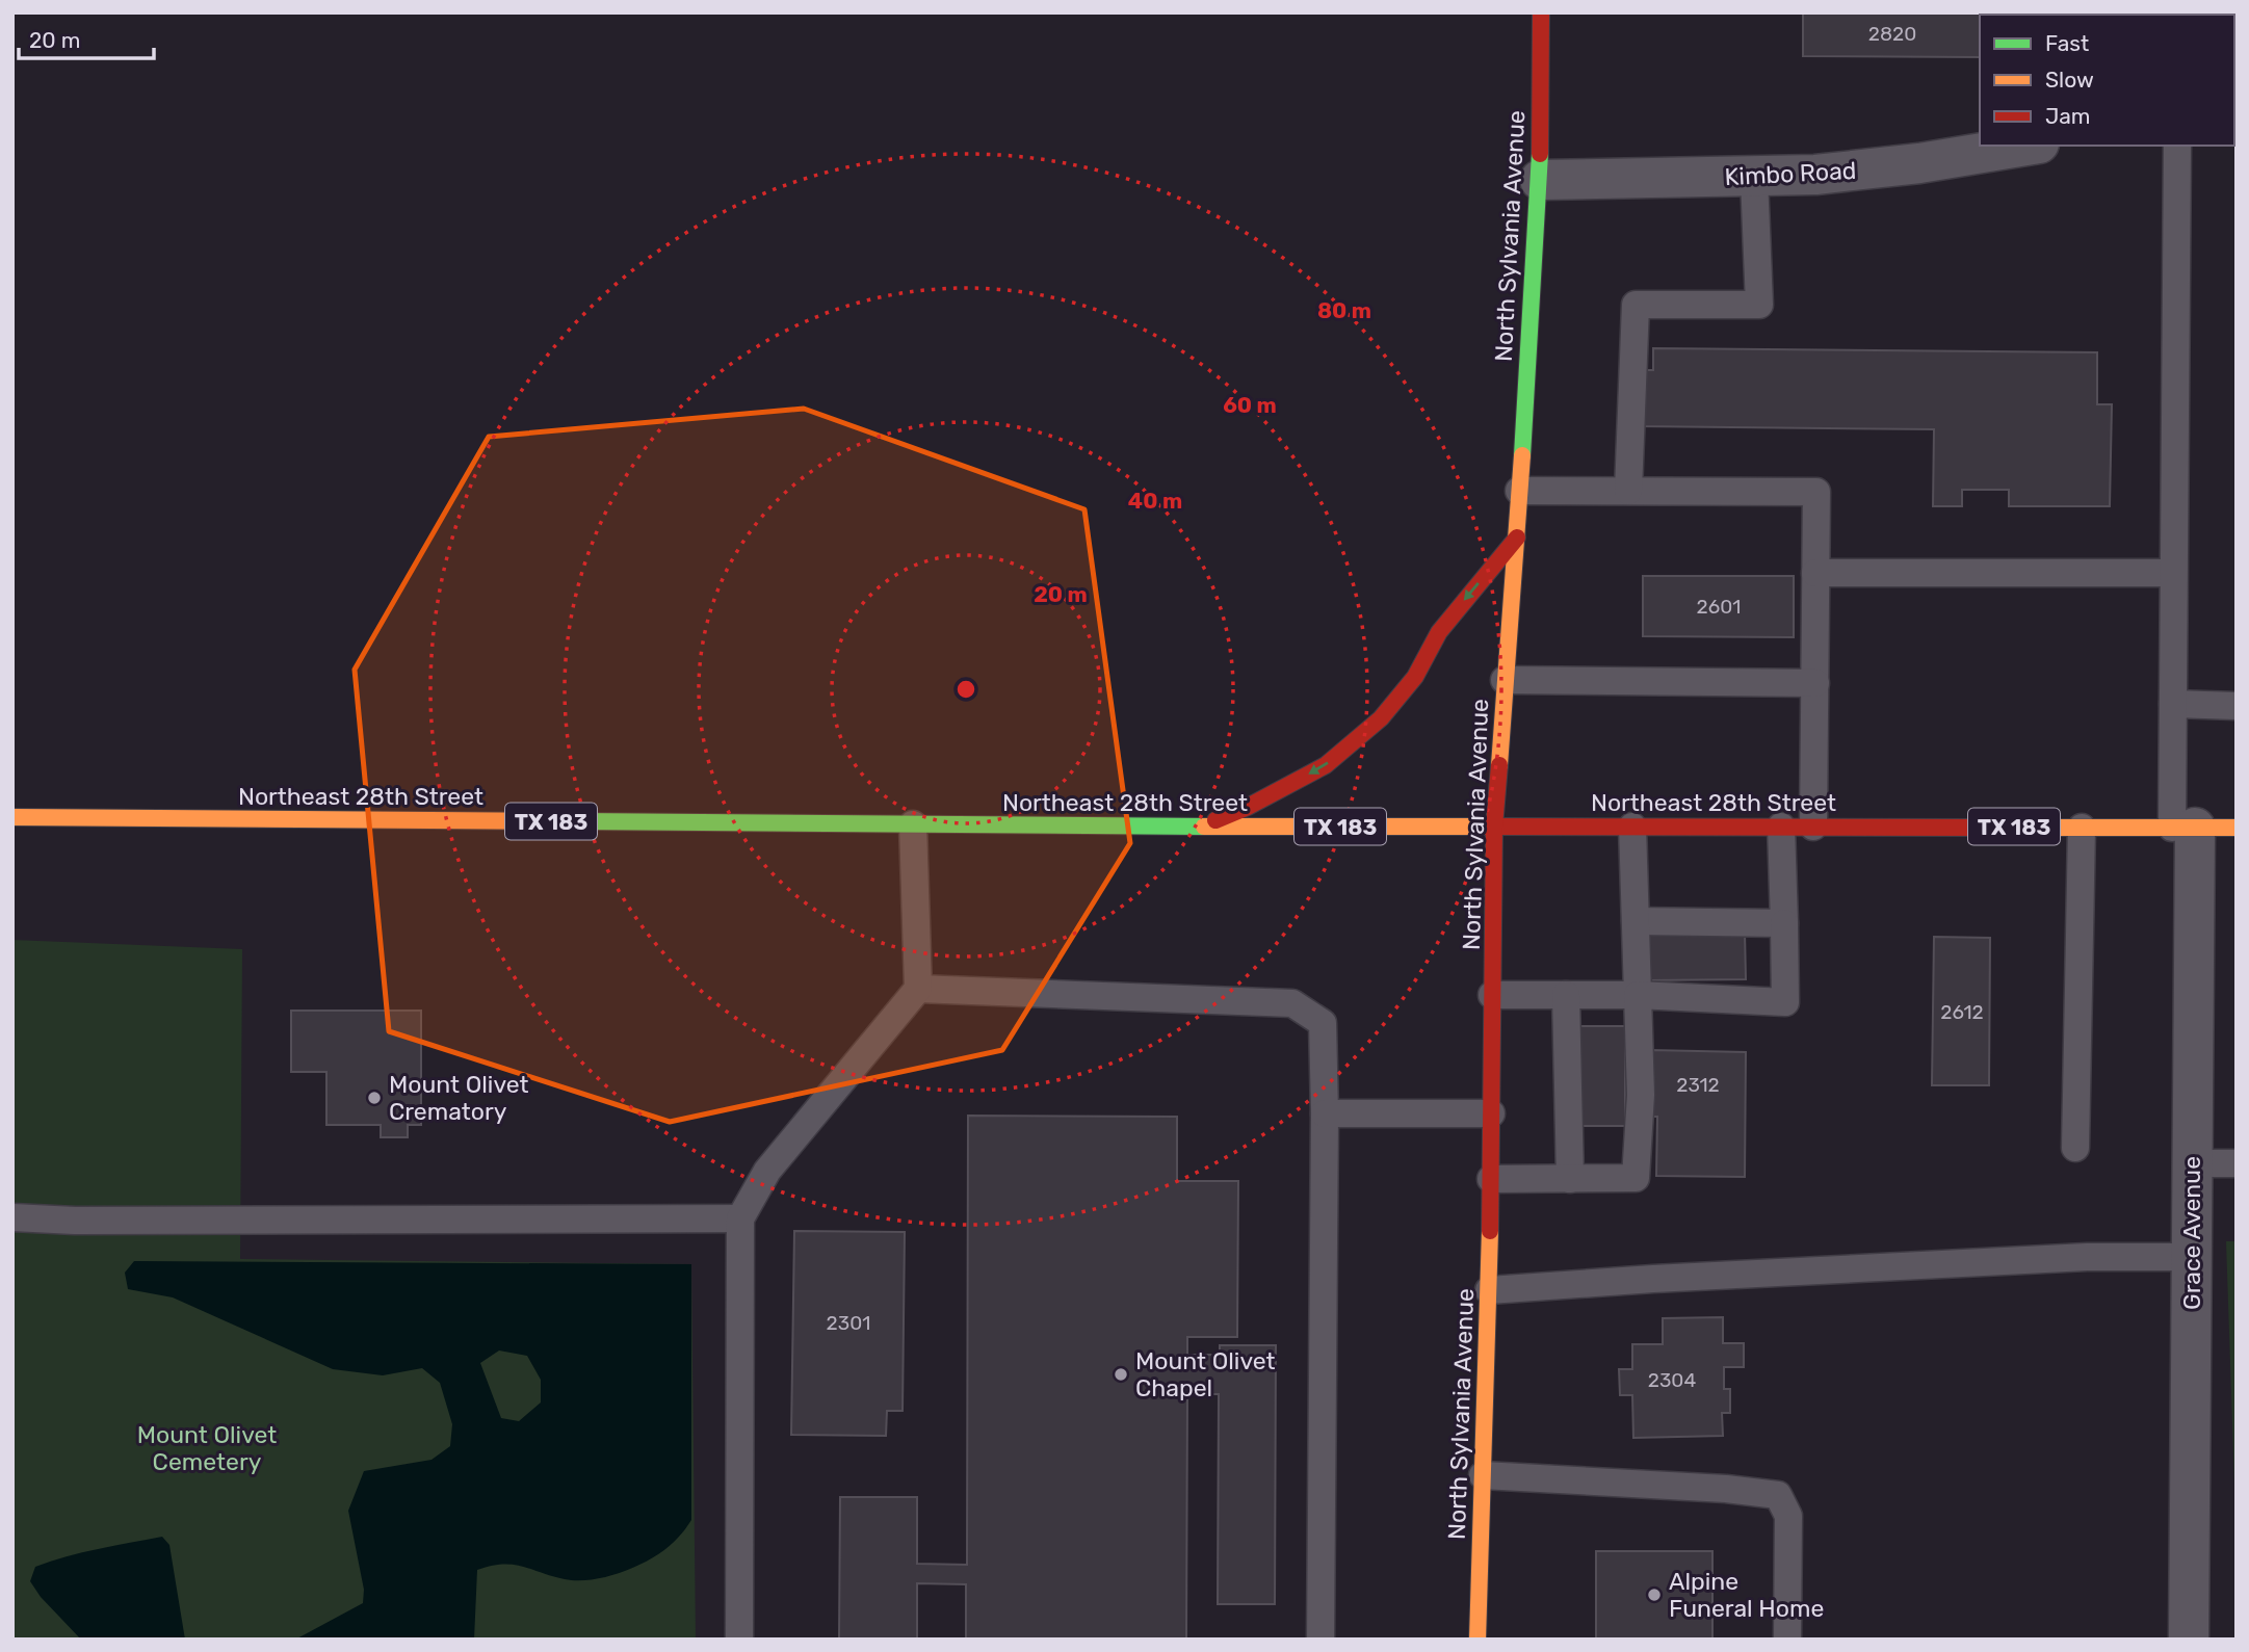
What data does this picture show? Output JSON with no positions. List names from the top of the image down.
{
  "streets": {
    "main road": ["North Sylvania Avenue", "Northeast 28th Street", "TX 183"],
    "street": ["Kimbo Road", "Grace Avenue"]
  },
  "crossings": [
    ["Kimbo Road", "North Sylvania Avenue"],
    ["North Sylvania Avenue", "Northeast 28th Street"],
    ["Northeast 28th Street", "Grace Avenue"]
  ],
  "parks": ["Mount Olivet Cemetery"],
  "places": ["Mount Olivet Crematory", "Mount Olivet Chapel", "Alpine Funeral Home"],
  "house_numbers": [
    "2820",
    "2601",
    "2612",
    "2312",
    "2301",
    "2304"
  ],
  "legend": ["Fast", "Slow", "Jam"],
  "scale_bar": "20 m",
  "rings": [
    "80 m",
    "60 m",
    "40 m",
    "20 m"
  ]
}
